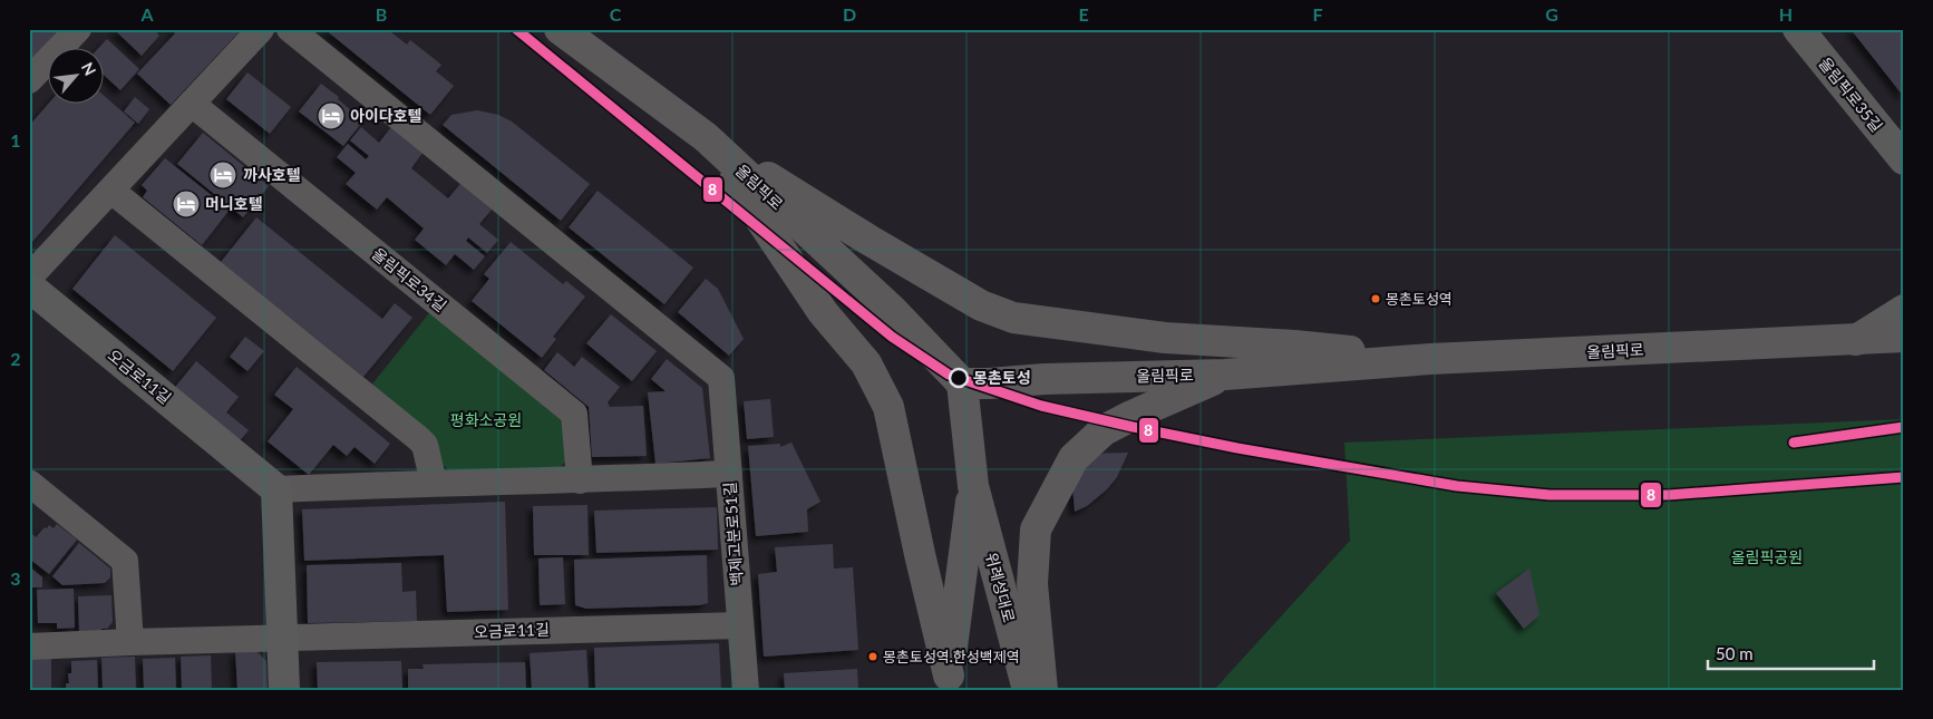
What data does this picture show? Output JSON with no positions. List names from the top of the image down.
{
  "streets": {
    "main road": ["올림픽로", "위례성대로"],
    "street": [
      "올림픽로35길",
      "올림픽로34길",
      "오금로11길",
      "백제고분로51길"
    ]
  },
  "crossings": [
    ["올림픽로", "위례성대로"],
    ["오금로11길", "백제고분로51길"]
  ],
  "parks": ["평화소공원", "올림픽공원"],
  "places": {
    "hotel": ["아이다호텔", "까사호텔", "머니호텔"],
    "other": ["몽촌토성역", "몽촌토성", "몽촌토성역.한성백제역"]
  },
  "lines": ["transit line 8"],
  "scale_bar": "50 m",
  "north": "top right",
  "grid": {
    "columns": [
      "A",
      "B",
      "C",
      "D",
      "E",
      "F",
      "G",
      "H"
    ],
    "rows": ["1", "2", "3"]
  }
}
